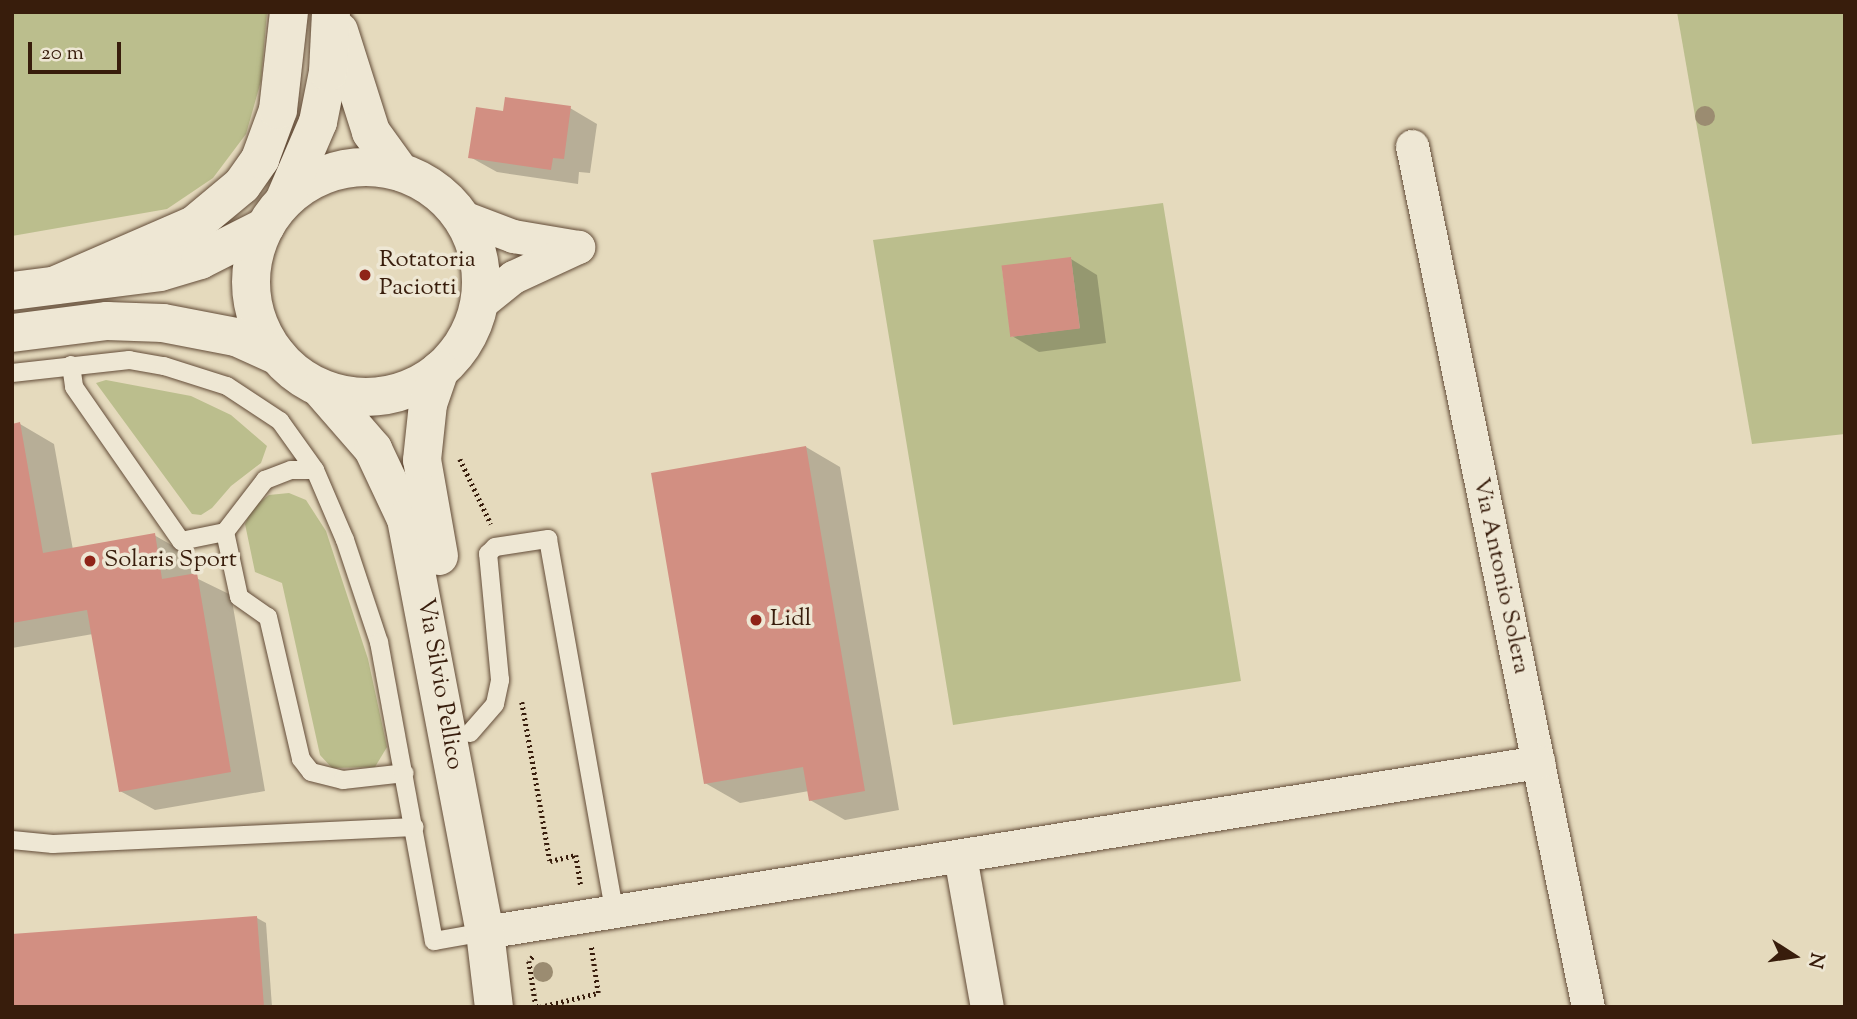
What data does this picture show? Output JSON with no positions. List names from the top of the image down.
{
  "streets": {
    "main road": ["Via Silvio Pellico"],
    "street": ["Via Antonio Solera"]
  },
  "places": ["Rotatoria Paciotti", "Solaris Sport", "Lidl"],
  "scale_bar": "20 m",
  "north": "right"
}
